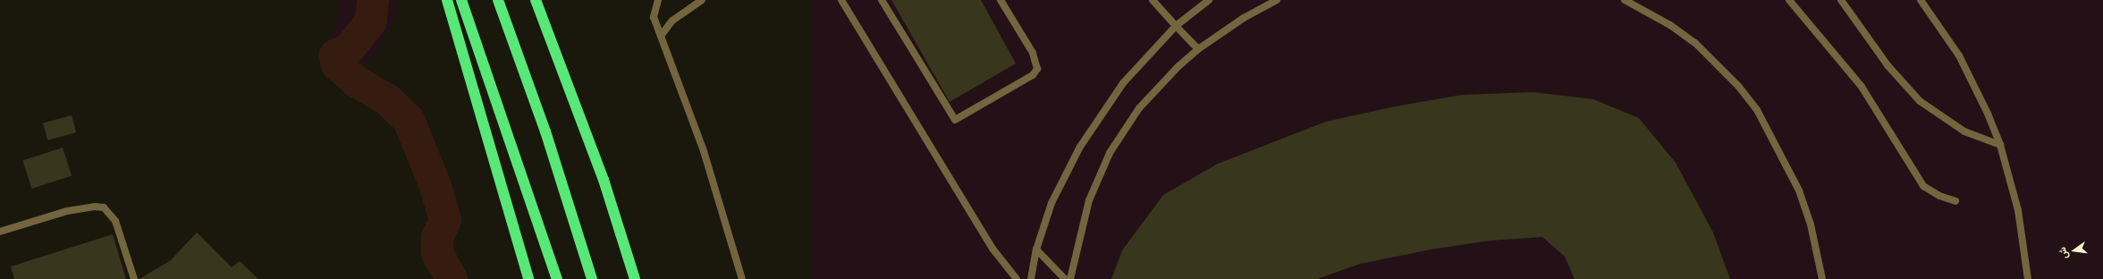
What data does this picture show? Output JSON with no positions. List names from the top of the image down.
{
  "north": "left"
}
